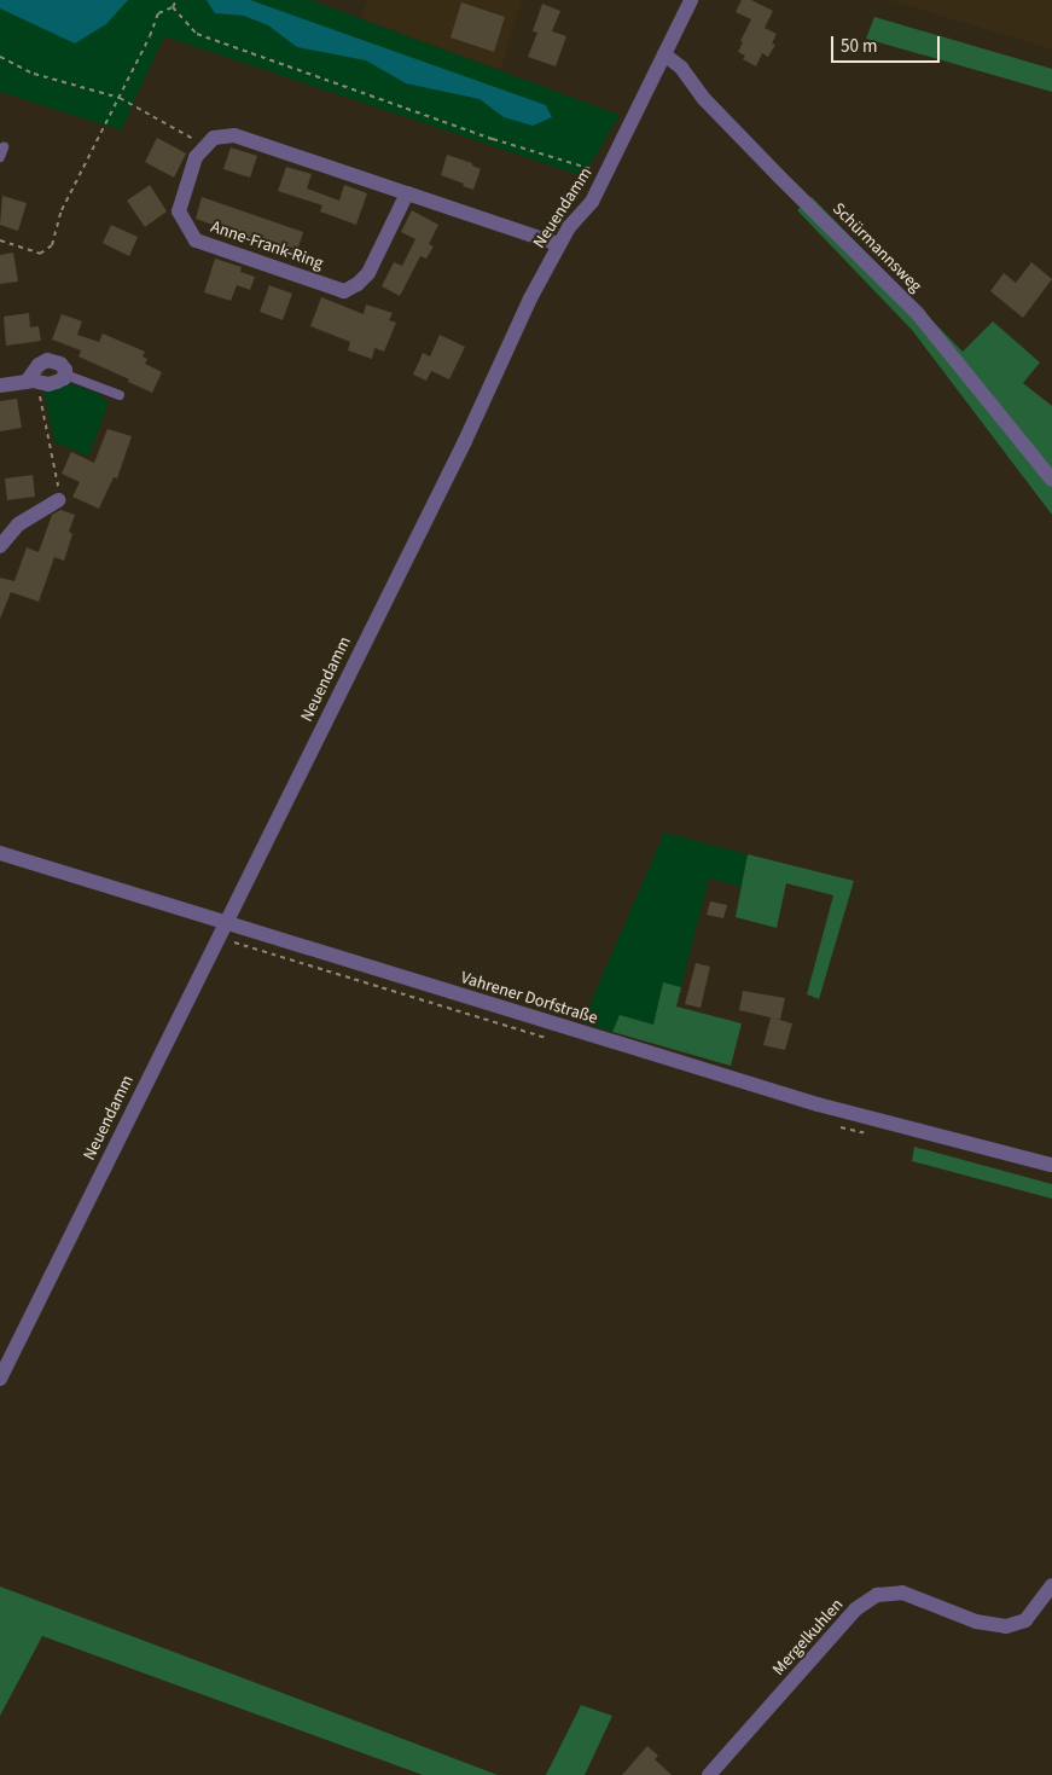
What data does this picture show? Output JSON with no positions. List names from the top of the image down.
{
  "streets": {
    "street": [
      "Neuendamm",
      "Anne-Frank-Ring",
      "Schürmannsweg",
      "Vahrener Dorfstraße",
      "Mergelkuhlen"
    ]
  },
  "crossings": [
    ["Neuendamm", "Schürmannsweg"],
    ["Neuendamm", "Vahrener Dorfstraße"]
  ],
  "scale_bar": "50 m"
}
